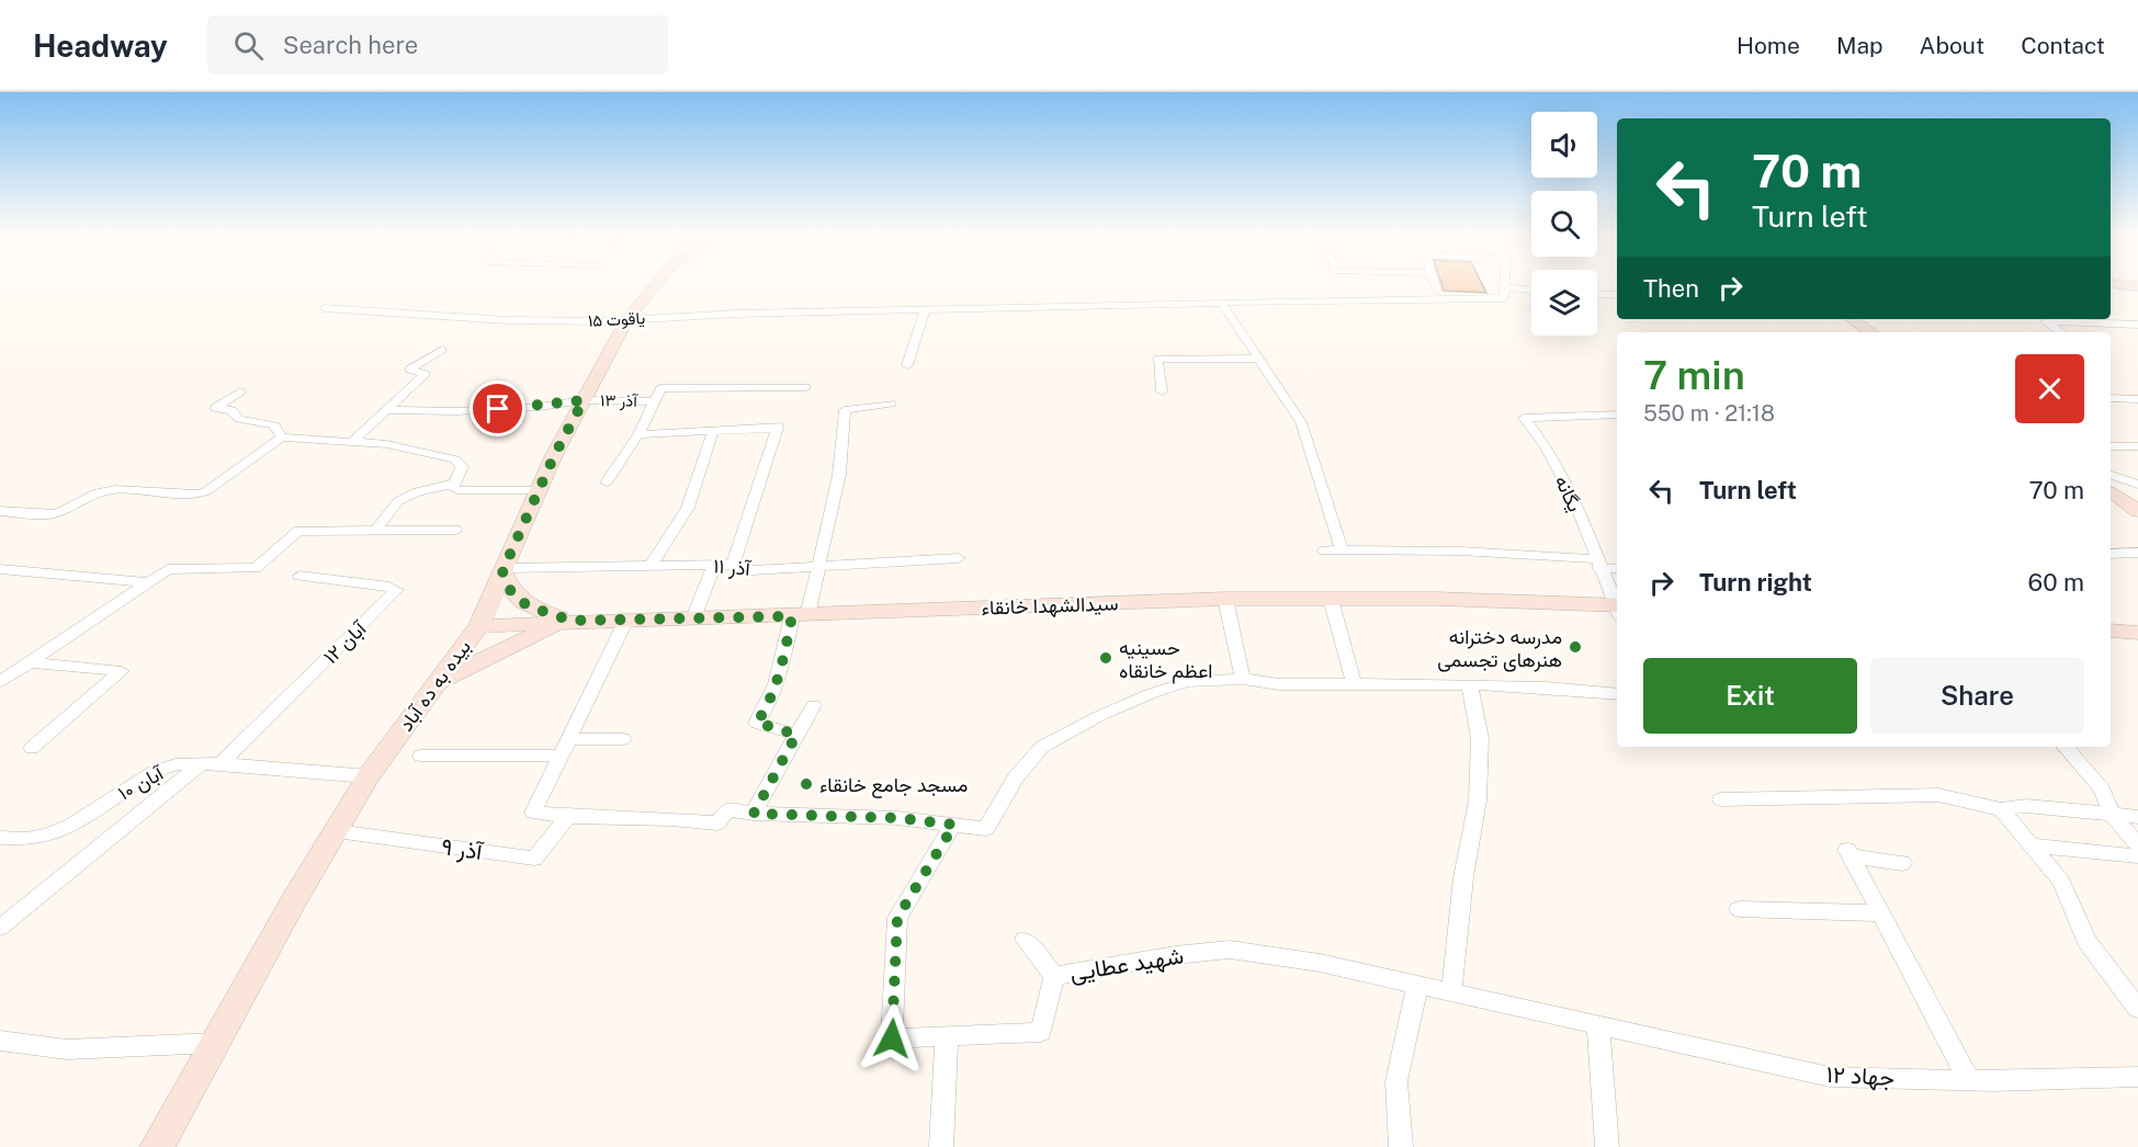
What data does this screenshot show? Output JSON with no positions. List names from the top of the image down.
{
  "streets": {
    "main road": ["سیدالشهدا خانقاء", "بیده به ده آباد"],
    "street": [
      "یاقوت ۱۵",
      "آذر ۱۳",
      "یگانه",
      "آذر ۱۱",
      "آبان ۱۲",
      "آبان ۱۰",
      "آذر ۹",
      "شهید عطایی",
      "جهاد ۱۲"
    ]
  },
  "crossings": [
    ["یاقوت ۱۵", "بیده به ده آباد"],
    ["آذر ۱۳", "بیده به ده آباد"],
    ["آذر ۱۱", "بیده به ده آباد"],
    ["سیدالشهدا خانقاء", "بیده به ده آباد"],
    ["آبان ۱۲", "آبان ۱۰"],
    ["بیده به ده آباد", "آبان ۱۰"],
    ["بیده به ده آباد", "آذر ۹"],
    ["شهید عطایی", "جهاد ۱۲"]
  ],
  "places": ["مدرسه دخترانه هنرهای تجسمی", "حسینیه اعظم خانقاه", "مسجد جامع خانقاء"],
  "page": {
    "header": "Headway",
    "search": "Search here",
    "nav": [
      "Home",
      "Map",
      "About",
      "Contact"
    ],
    "turn": ["70 m", "Turn left"],
    "then": "Then",
    "heading": ["7 min", "550 m · 21:18"],
    "list": [
      {
        "name": "Turn left",
        "value": "70 m"
      },
      {
        "name": "Turn right",
        "value": "60 m"
      }
    ],
    "buttons": ["Exit", "Share"]
  }
}
